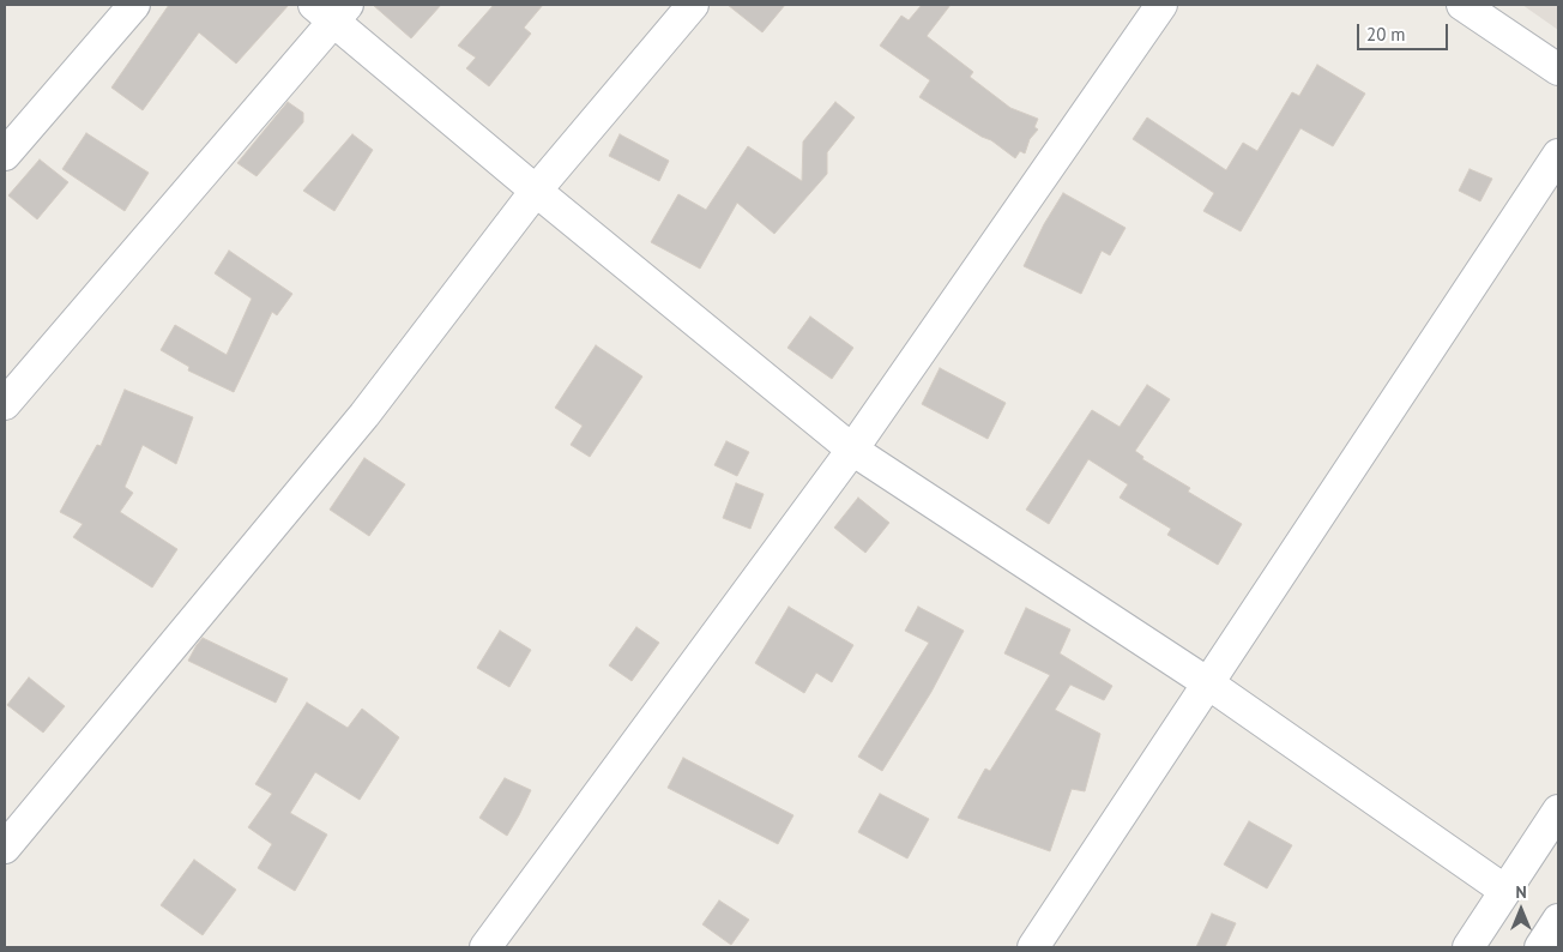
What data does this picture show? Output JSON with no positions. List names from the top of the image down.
{
  "scale_bar": "20 m",
  "north": "top"
}
